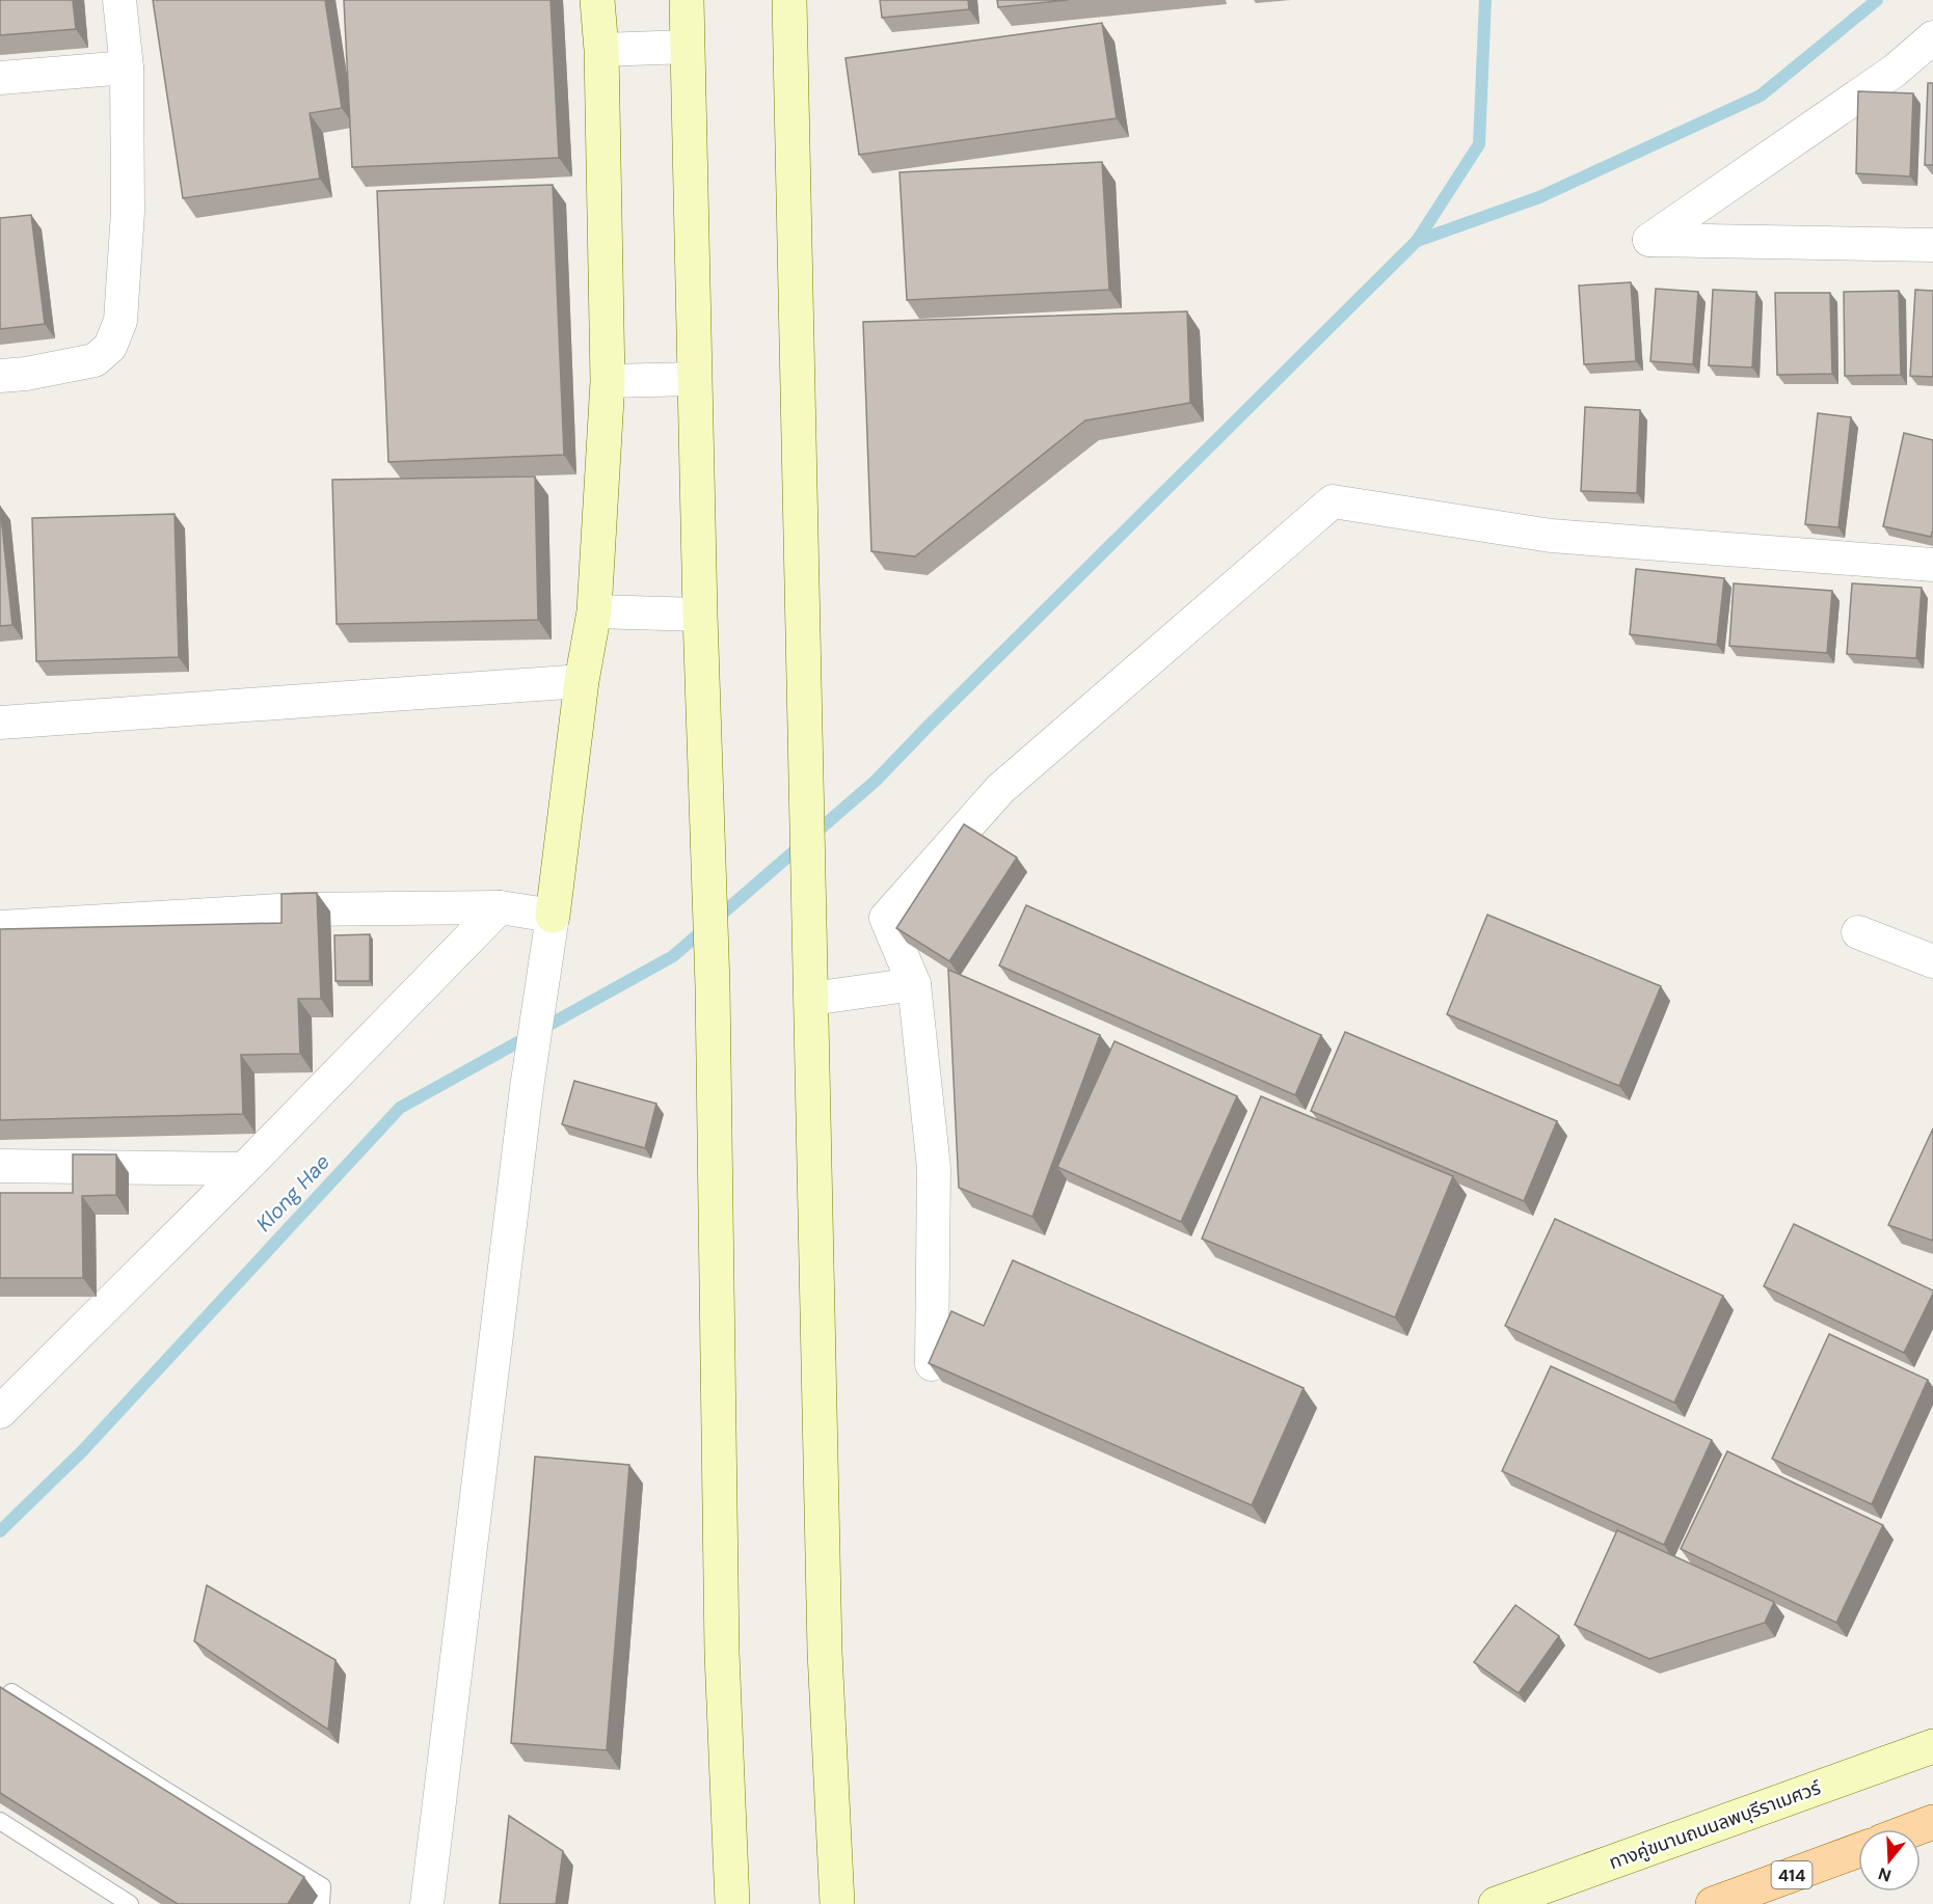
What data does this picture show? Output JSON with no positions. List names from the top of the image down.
{
  "streets": {
    "main road": ["ทางคู่ขนานถนนลพบุรีราเมศวร์", "414"]
  },
  "water": ["Klong Hae"],
  "north": "bottom"
}
